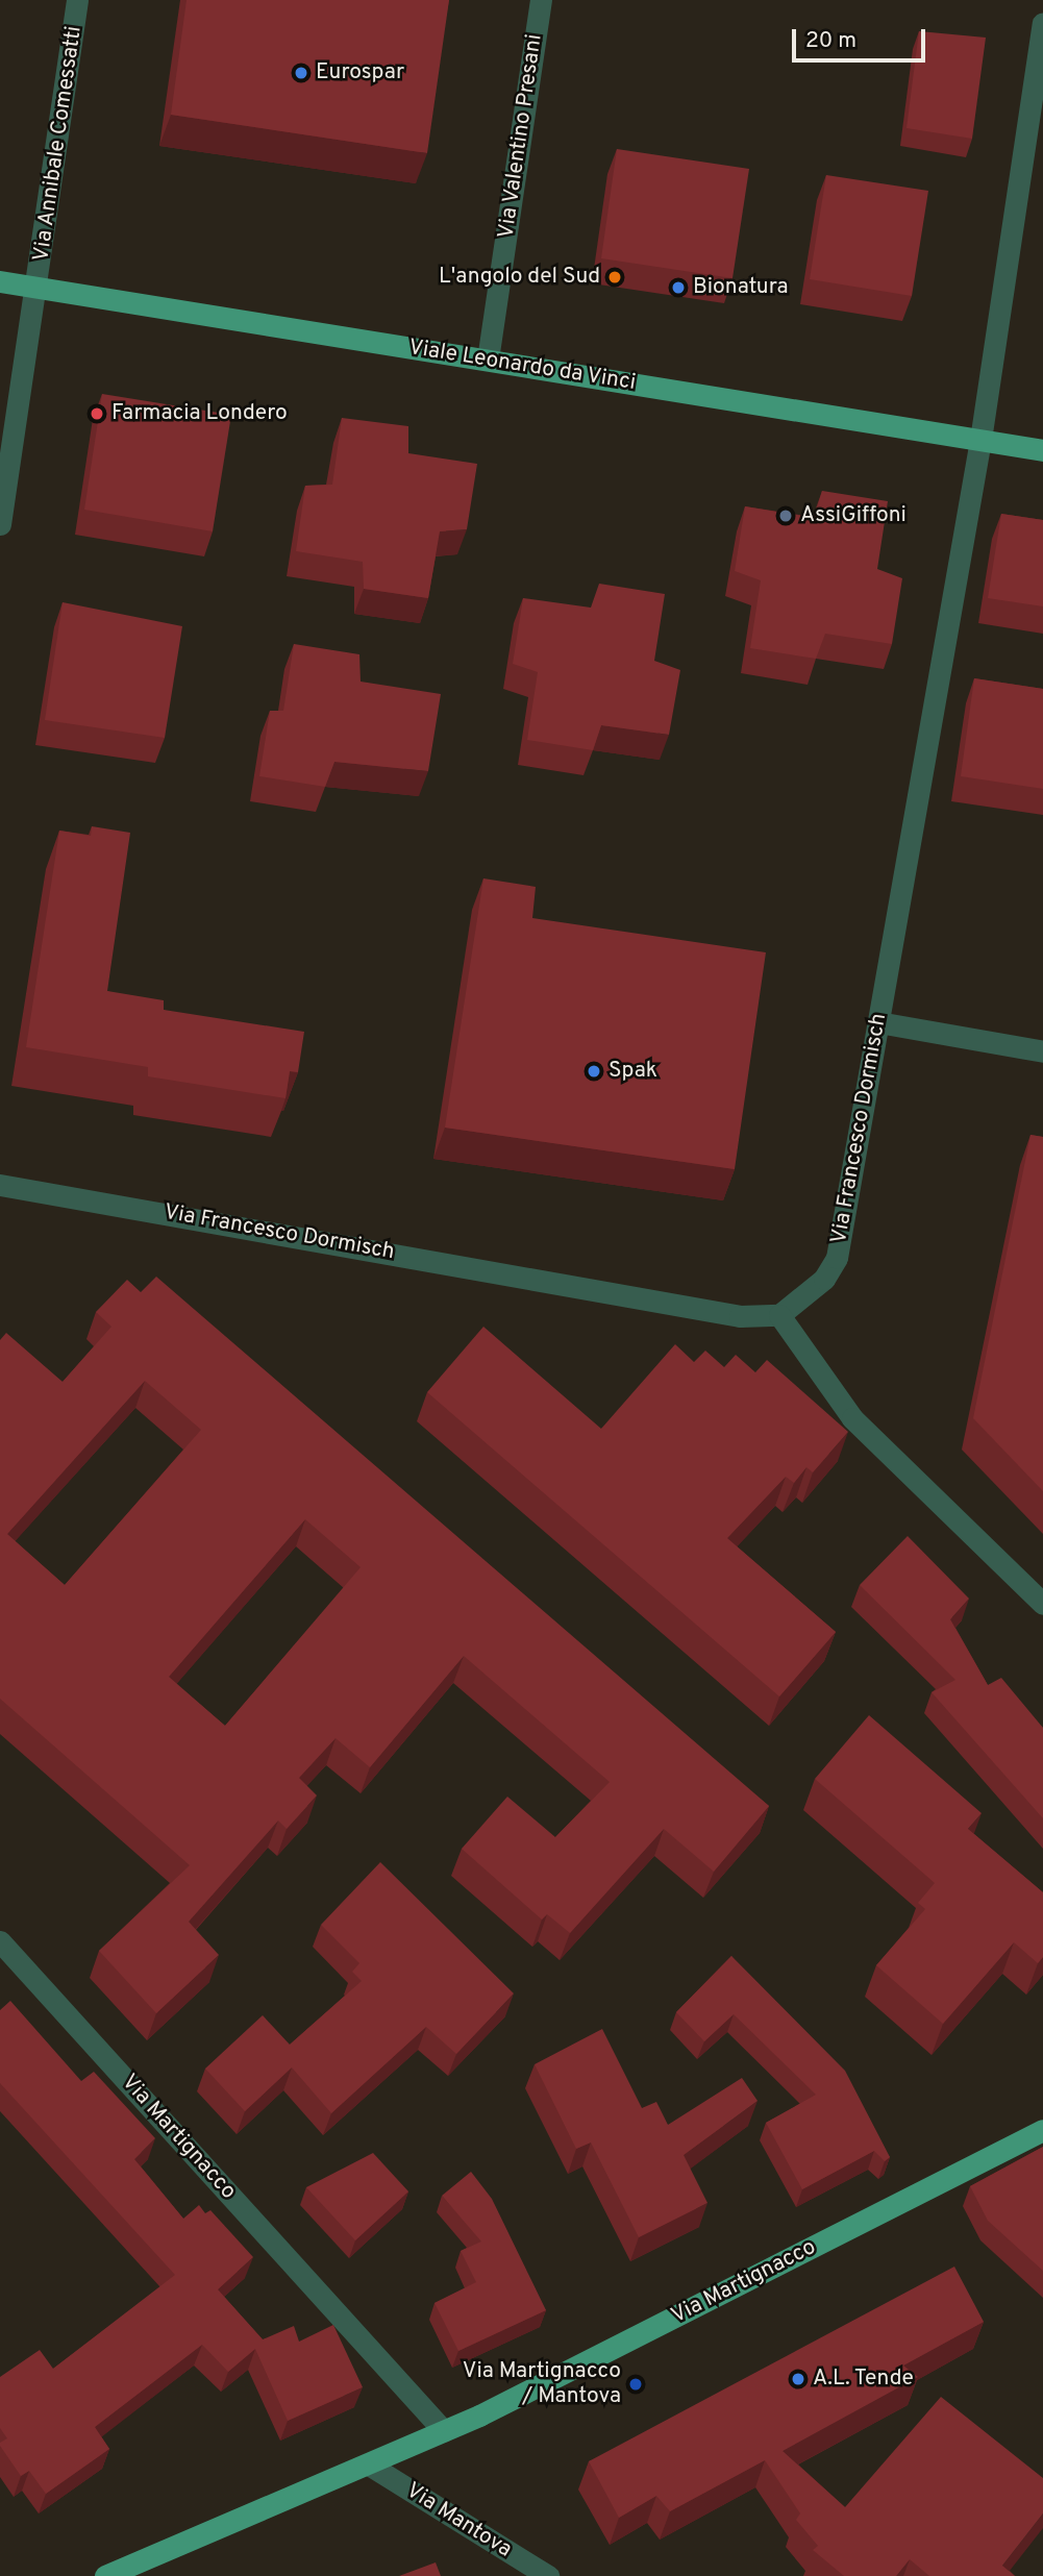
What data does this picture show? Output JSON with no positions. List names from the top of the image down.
{
  "streets": {
    "main road": ["Viale Leonardo da Vinci", "Via Martignacco"],
    "street": [
      "Via Valentino Presani",
      "Via Annibale Comessatti",
      "Via Francesco Dormisch",
      "Via Mantova"
    ]
  },
  "crossings": [
    ["Via Valentino Presani", "Viale Leonardo da Vinci"],
    ["Via Annibale Comessatti", "Viale Leonardo da Vinci"],
    ["Viale Leonardo da Vinci", "Via Francesco Dormisch"],
    ["Via Martignacco", "Via Mantova"]
  ],
  "places": [
    "Eurospar",
    "L'angolo del Sud",
    "Bionatura",
    "Farmacia Londero",
    "AssiGiffoni",
    "Spak",
    "A.L. Tende",
    "Via Martignacco / Mantova"
  ],
  "scale_bar": "20 m"
}
